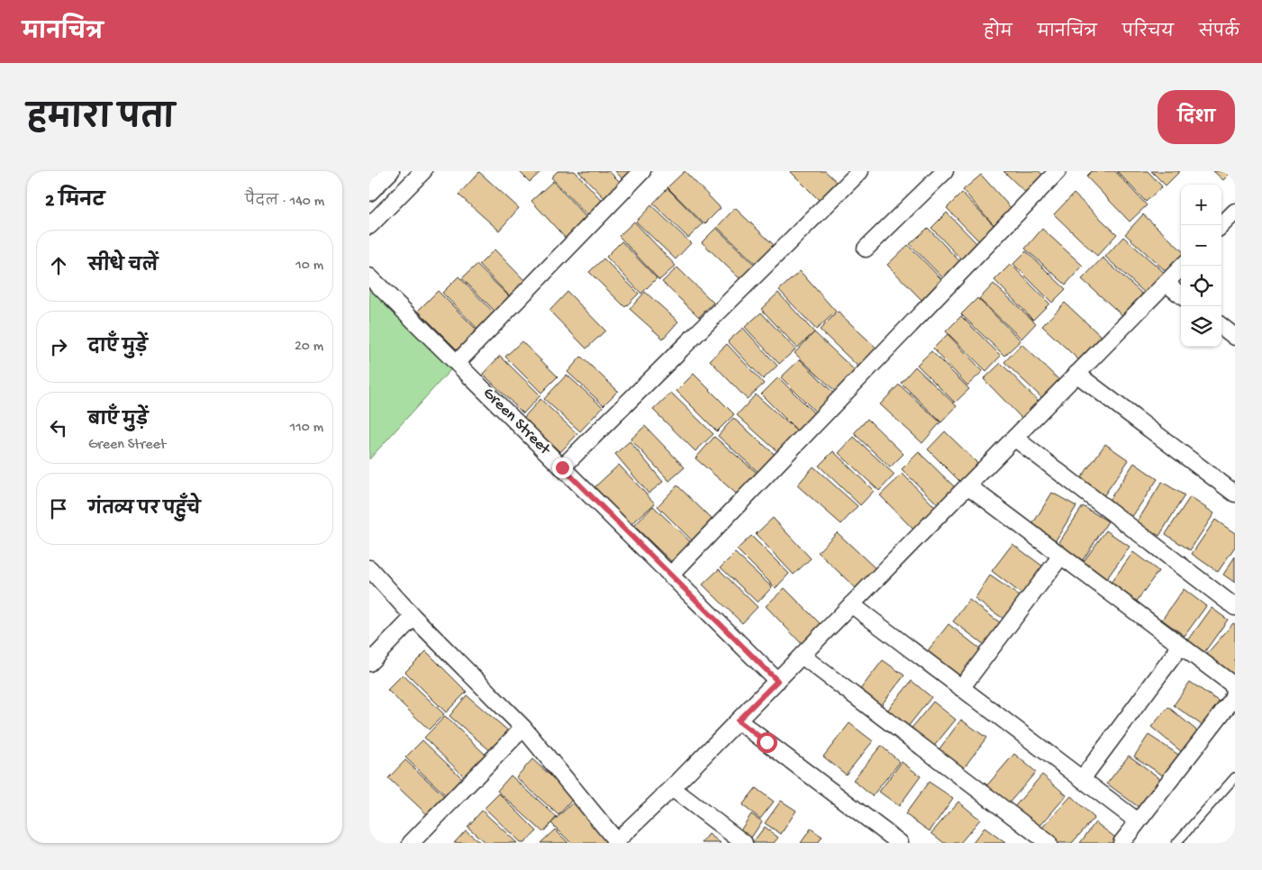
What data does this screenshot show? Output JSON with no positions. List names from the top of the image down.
{
  "streets": {
    "street": ["Green Street"]
  },
  "page": {
    "header": "मानचित्र",
    "nav": [
      "होम",
      "मानचित्र",
      "परिचय",
      "संपर्क"
    ],
    "title": "हमारा पता",
    "buttons": "दिशा",
    "heading": ["2 मिनट", "पैदल · 140 m"],
    "map_buttons": ["+", "−"],
    "list": [
      ["सीधे चलें", "10 m"],
      ["दाएँ मुड़ें", "20 m"],
      ["बाएँ मुड़ें", "Green Street", "110 m"],
      "गंतव्य पर पहुँचे"
    ]
  }
}
